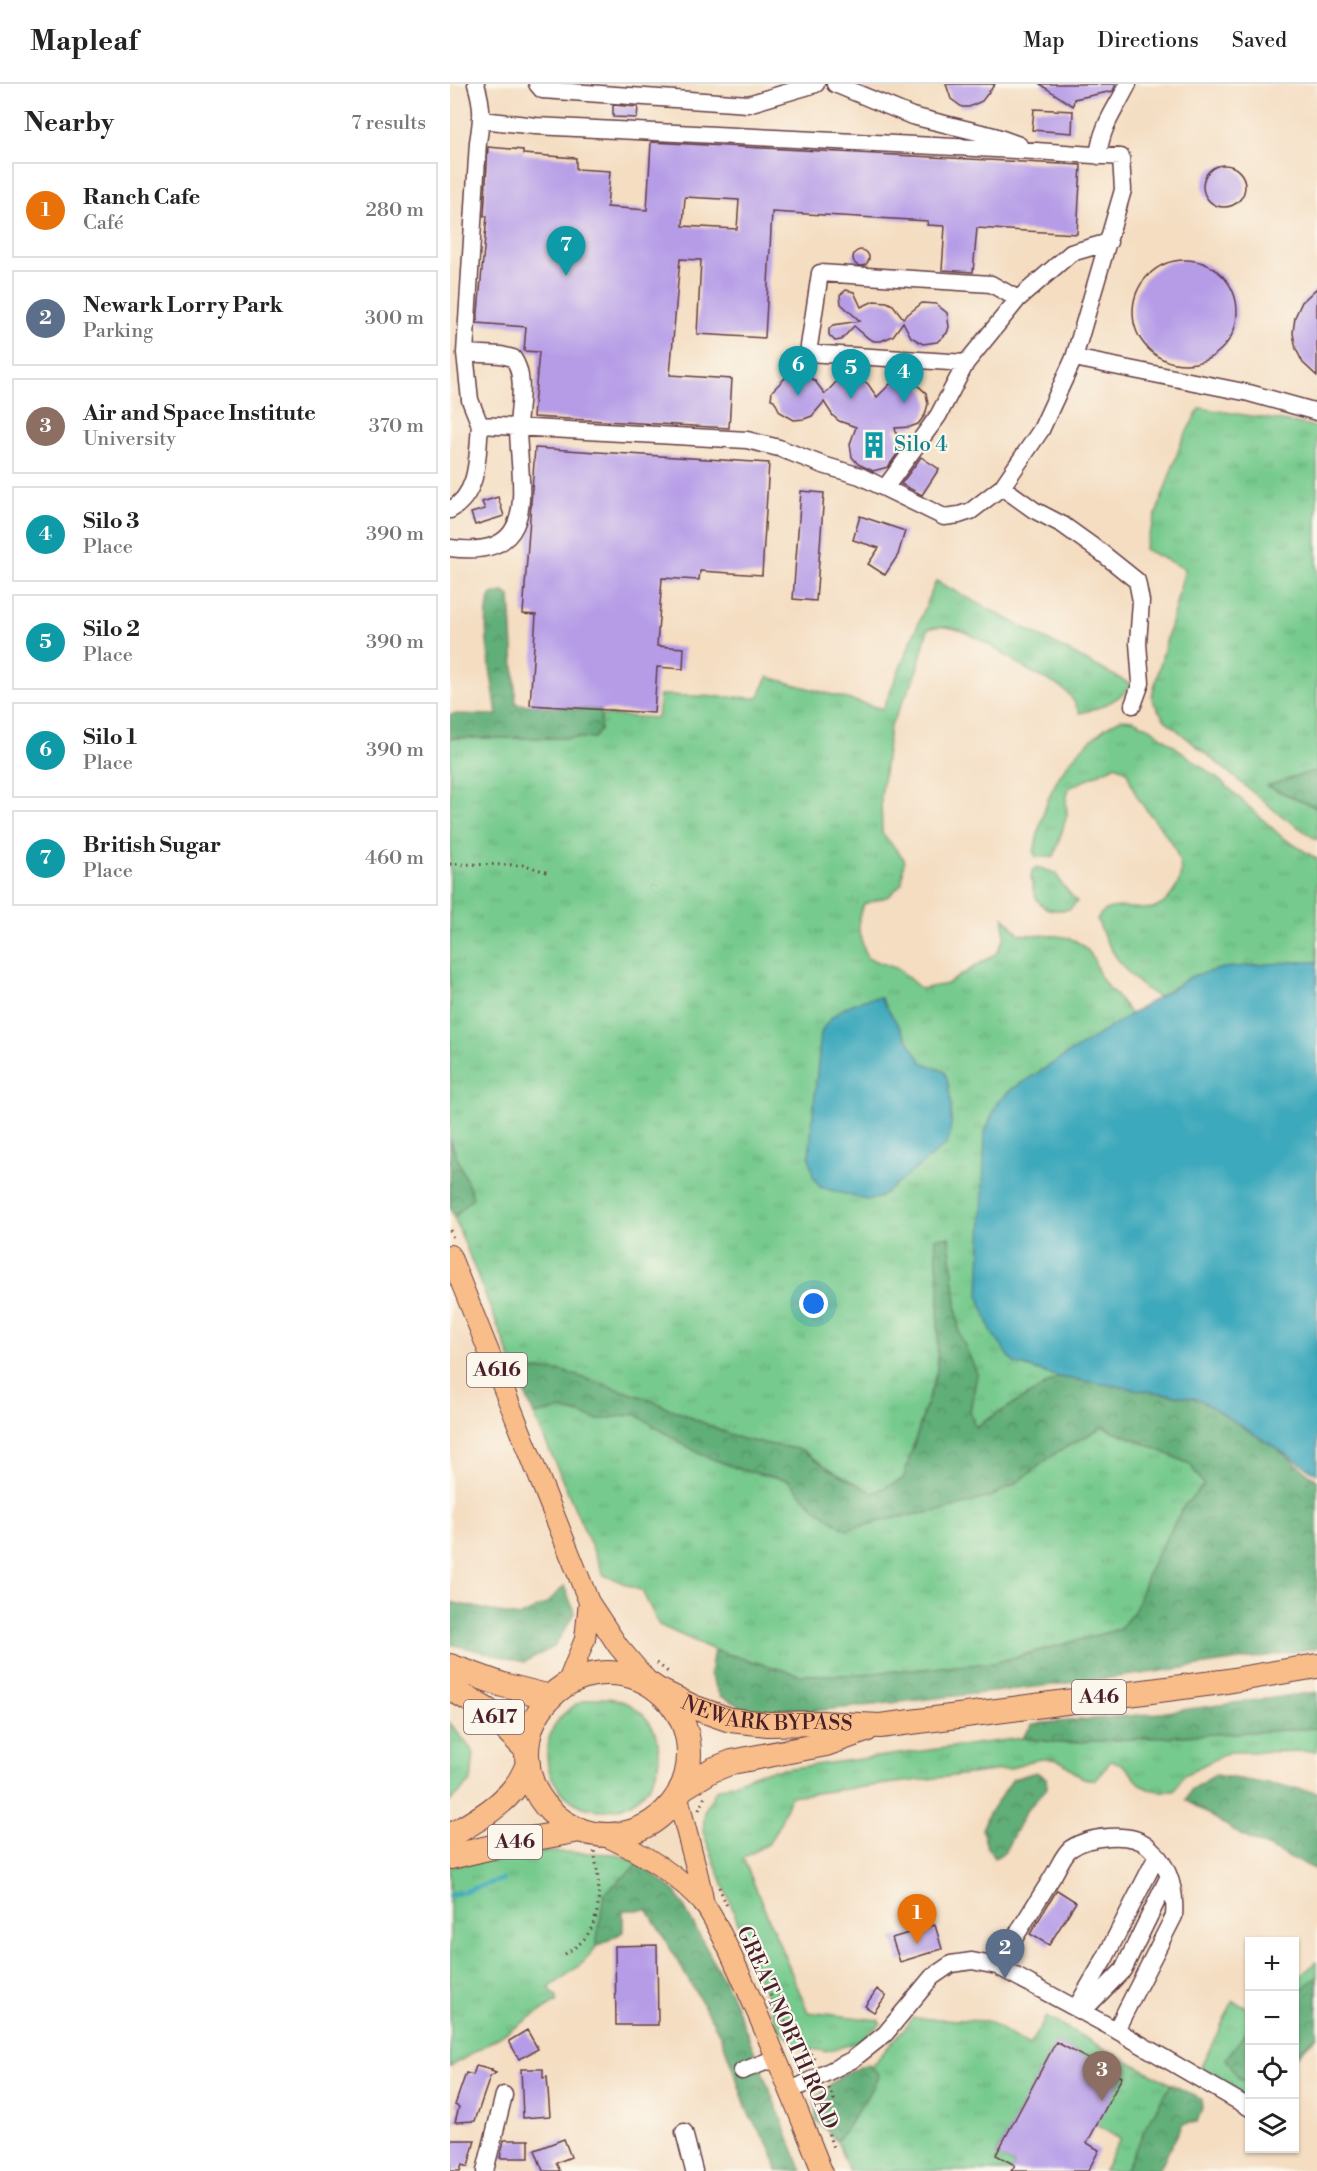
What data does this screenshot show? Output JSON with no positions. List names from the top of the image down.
{
  "streets": {
    "highway": ["A46", "NEWARK BYPASS", "A617"],
    "main road": ["A616", "GREAT NORTH ROAD"]
  },
  "crossings": [
    ["A616", "A46"],
    ["A616", "NEWARK BYPASS"],
    ["A616", "A617"],
    ["A616", "GREAT NORTH ROAD"],
    ["A46", "NEWARK BYPASS"],
    ["A46", "A617"],
    ["A46", "GREAT NORTH ROAD"],
    ["NEWARK BYPASS", "A617"],
    ["NEWARK BYPASS", "GREAT NORTH ROAD"],
    ["A617", "GREAT NORTH ROAD"]
  ],
  "places": {
    "building": ["Silo 4"]
  },
  "page": {
    "header": "Mapleaf",
    "nav": ["Map", "Directions", "Saved"],
    "heading": ["Nearby", "7 results"],
    "list": [
      {
        "mark": "1",
        "name": "Ranch Cafe",
        "note": "Café",
        "value": "280 m"
      },
      {
        "mark": "2",
        "name": "Newark Lorry Park",
        "note": "Parking",
        "value": "300 m"
      },
      {
        "mark": "3",
        "name": "Air and Space Institute",
        "note": "University",
        "value": "370 m"
      },
      {
        "mark": "4",
        "name": "Silo 3",
        "note": "Place",
        "value": "390 m"
      },
      {
        "mark": "5",
        "name": "Silo 2",
        "note": "Place",
        "value": "390 m"
      },
      {
        "mark": "6",
        "name": "Silo 1",
        "note": "Place",
        "value": "390 m"
      },
      {
        "mark": "7",
        "name": "British Sugar",
        "note": "Place",
        "value": "460 m"
      }
    ],
    "pins": [
      "7",
      "6",
      "5",
      "4",
      "1",
      "2",
      "3"
    ],
    "map_buttons": ["+", "−"]
  }
}
